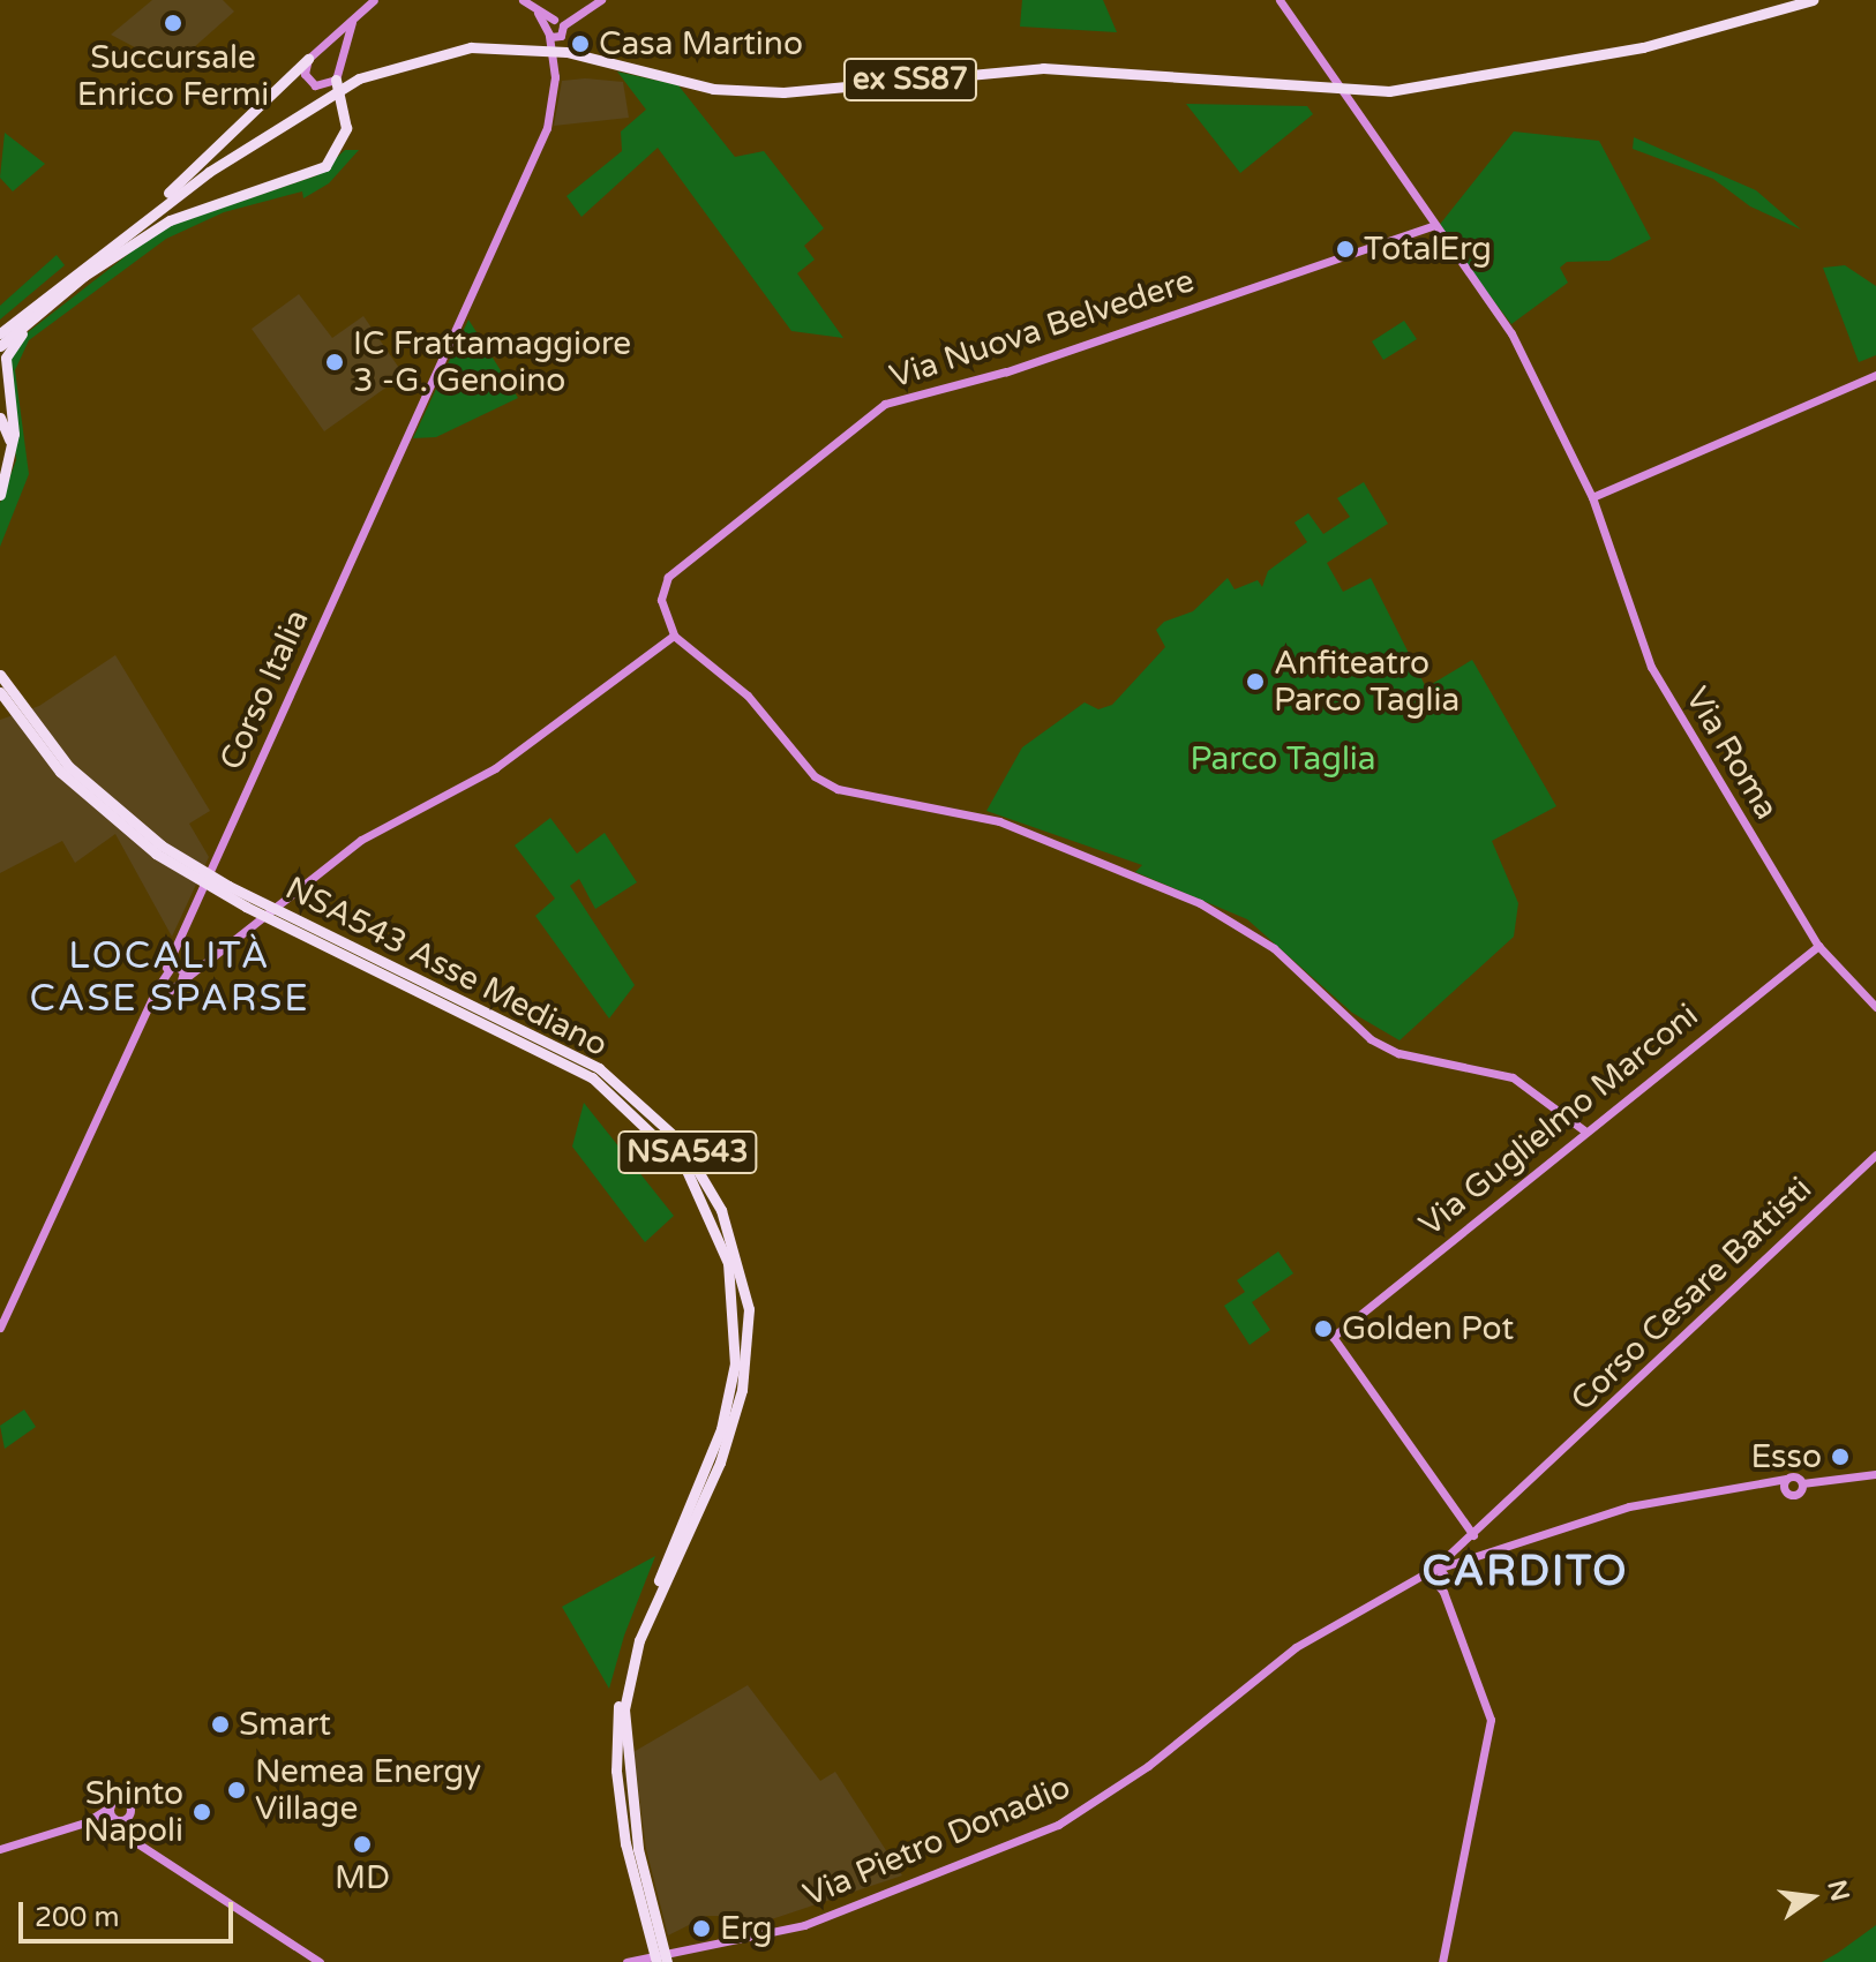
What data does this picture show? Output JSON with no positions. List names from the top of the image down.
{
  "streets": {
    "highway": ["ex SS87", "NSA543 Asse Mediano", "NSA543"],
    "street": [
      "Via Nuova Belvedere",
      "Corso Italia",
      "Via Roma",
      "Via Guglielmo Marconi",
      "Corso Cesare Battisti",
      "Via Pietro Donadio"
    ]
  },
  "crossings": [
    ["Via Nuova Belvedere", "Corso Italia"],
    ["Via Nuova Belvedere", "Via Roma"],
    ["Via Roma", "Via Guglielmo Marconi"],
    ["NSA543 Asse Mediano", "Via Pietro Donadio"],
    ["Via Guglielmo Marconi", "Corso Cesare Battisti"],
    ["Corso Cesare Battisti", "Via Pietro Donadio"]
  ],
  "districts": ["LOCALITÀ CASE SPARSE", "CARDITO"],
  "parks": ["Parco Taglia"],
  "places": [
    "Succursale Enrico Fermi",
    "Casa Martino",
    "TotalErg",
    "IC Frattamaggiore 3 -G. Genoino",
    "Anfiteatro Parco Taglia",
    "Golden Pot",
    "Esso",
    "Smart",
    "Nemea Energy Village",
    "Shinto Napoli",
    "MD",
    "Erg"
  ],
  "scale_bar": "200 m",
  "north": "right"
}
